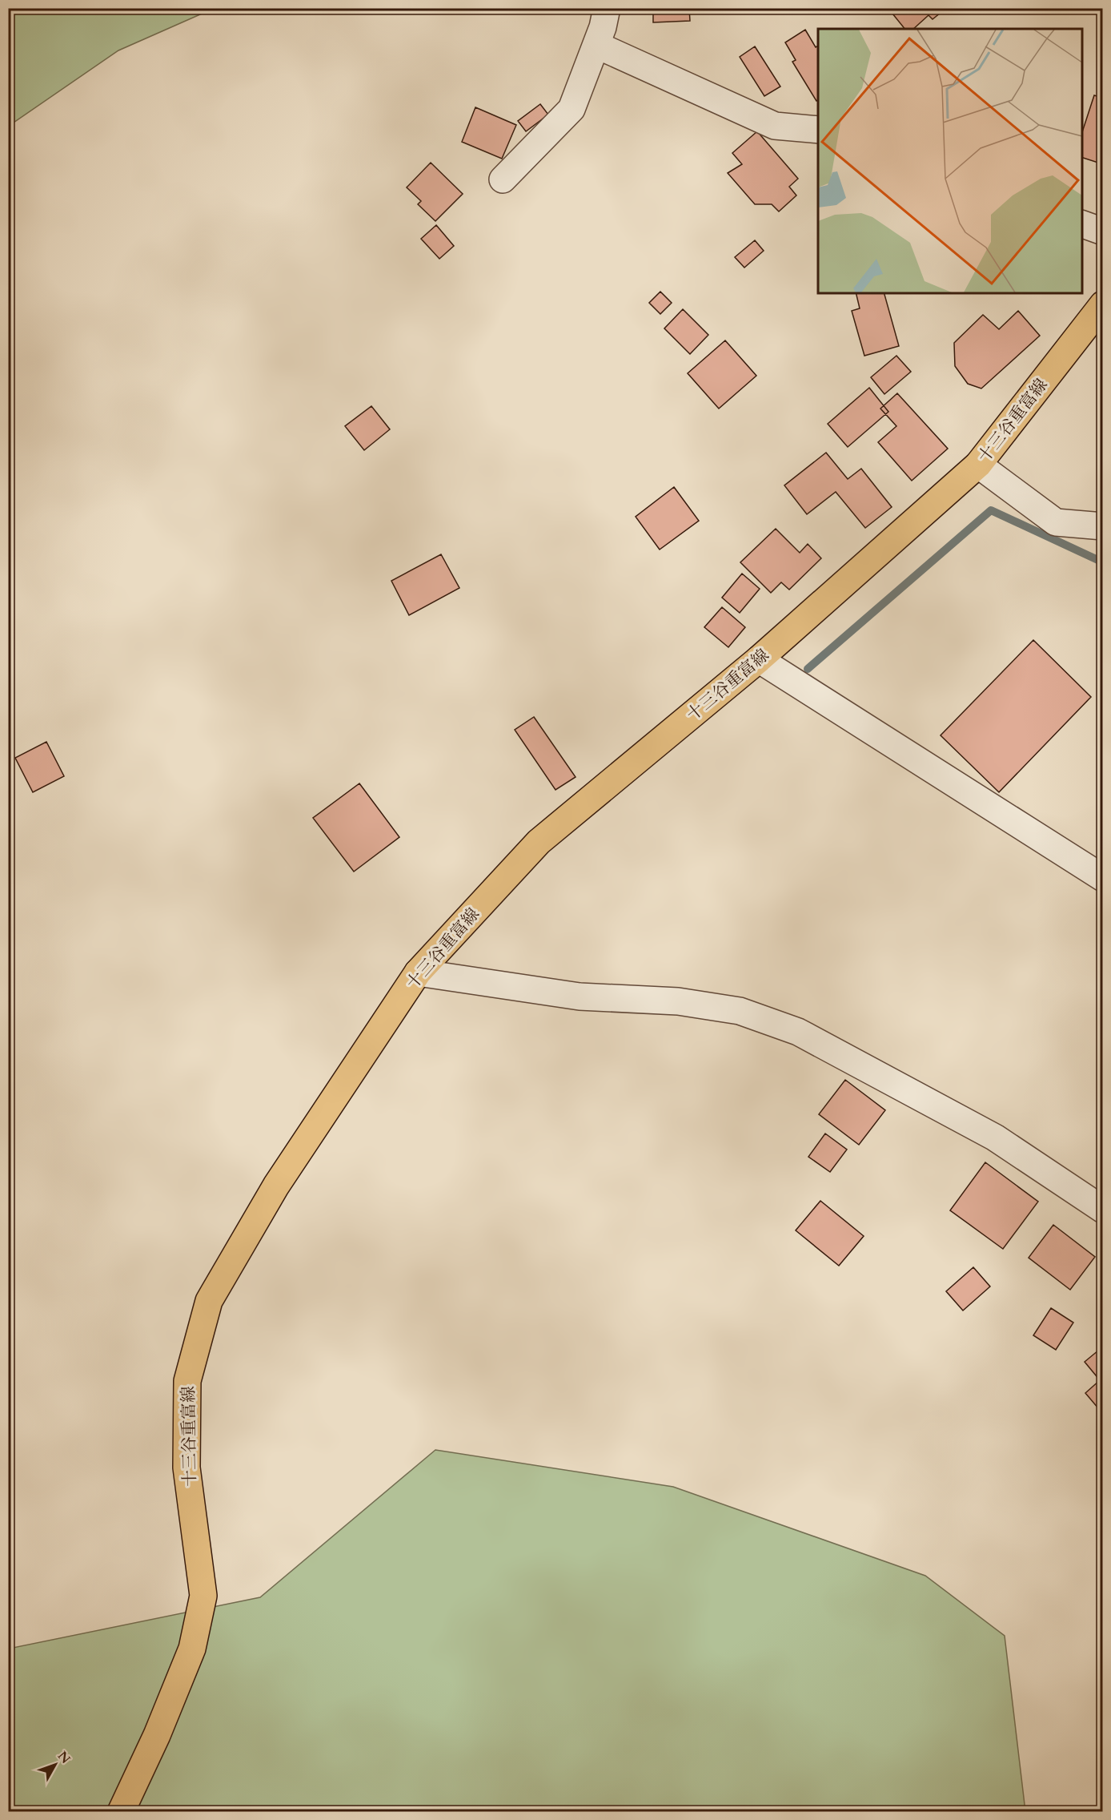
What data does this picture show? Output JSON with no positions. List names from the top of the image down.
{
  "streets": {
    "main road": ["十三谷重富線"]
  },
  "north": "top right"
}
